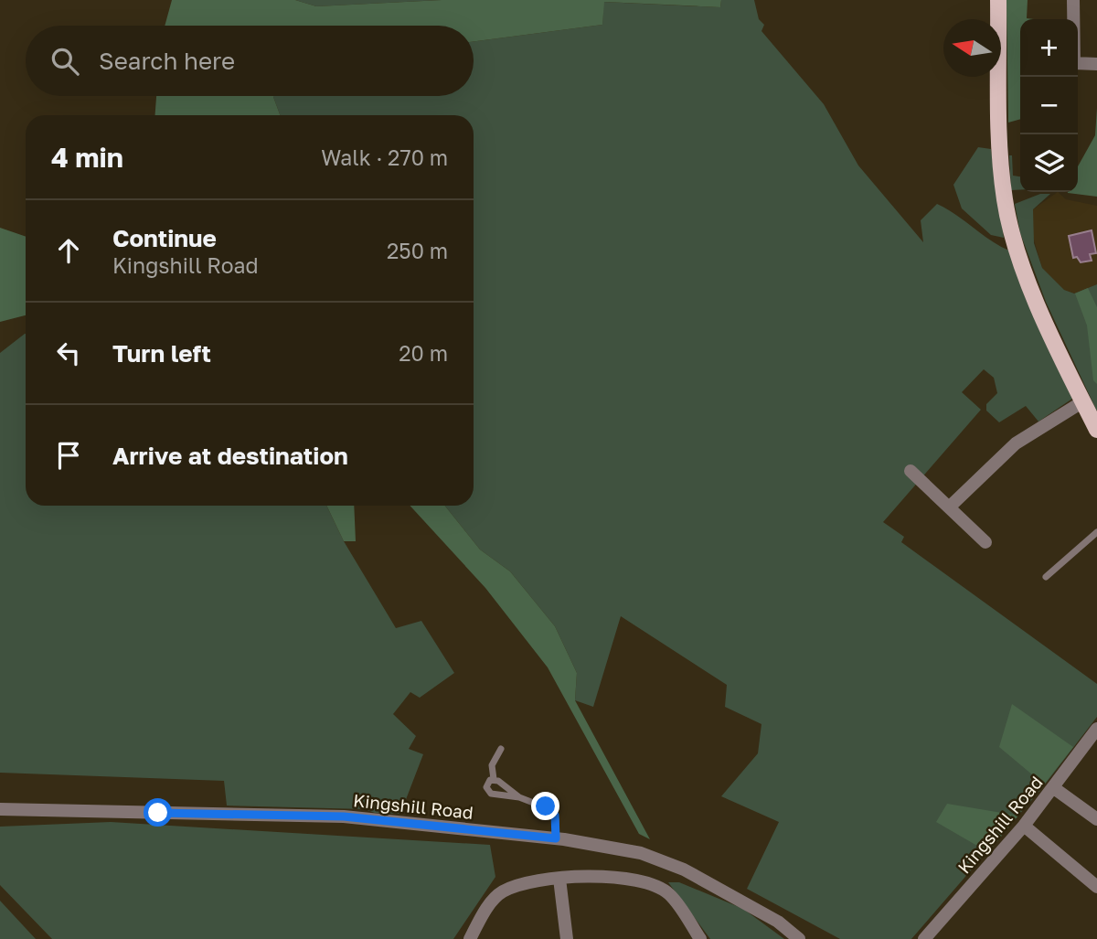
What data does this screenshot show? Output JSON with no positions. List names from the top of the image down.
{
  "streets": {
    "street": ["Kingshill Road"]
  },
  "north": "left",
  "page": {
    "map_buttons": ["+", "−"],
    "search": "Search here",
    "heading": ["4 min", "Walk · 270 m"],
    "list": [
      ["Continue", "Kingshill Road", "250 m"],
      ["Turn left", "20 m"],
      "Arrive at destination"
    ]
  }
}
